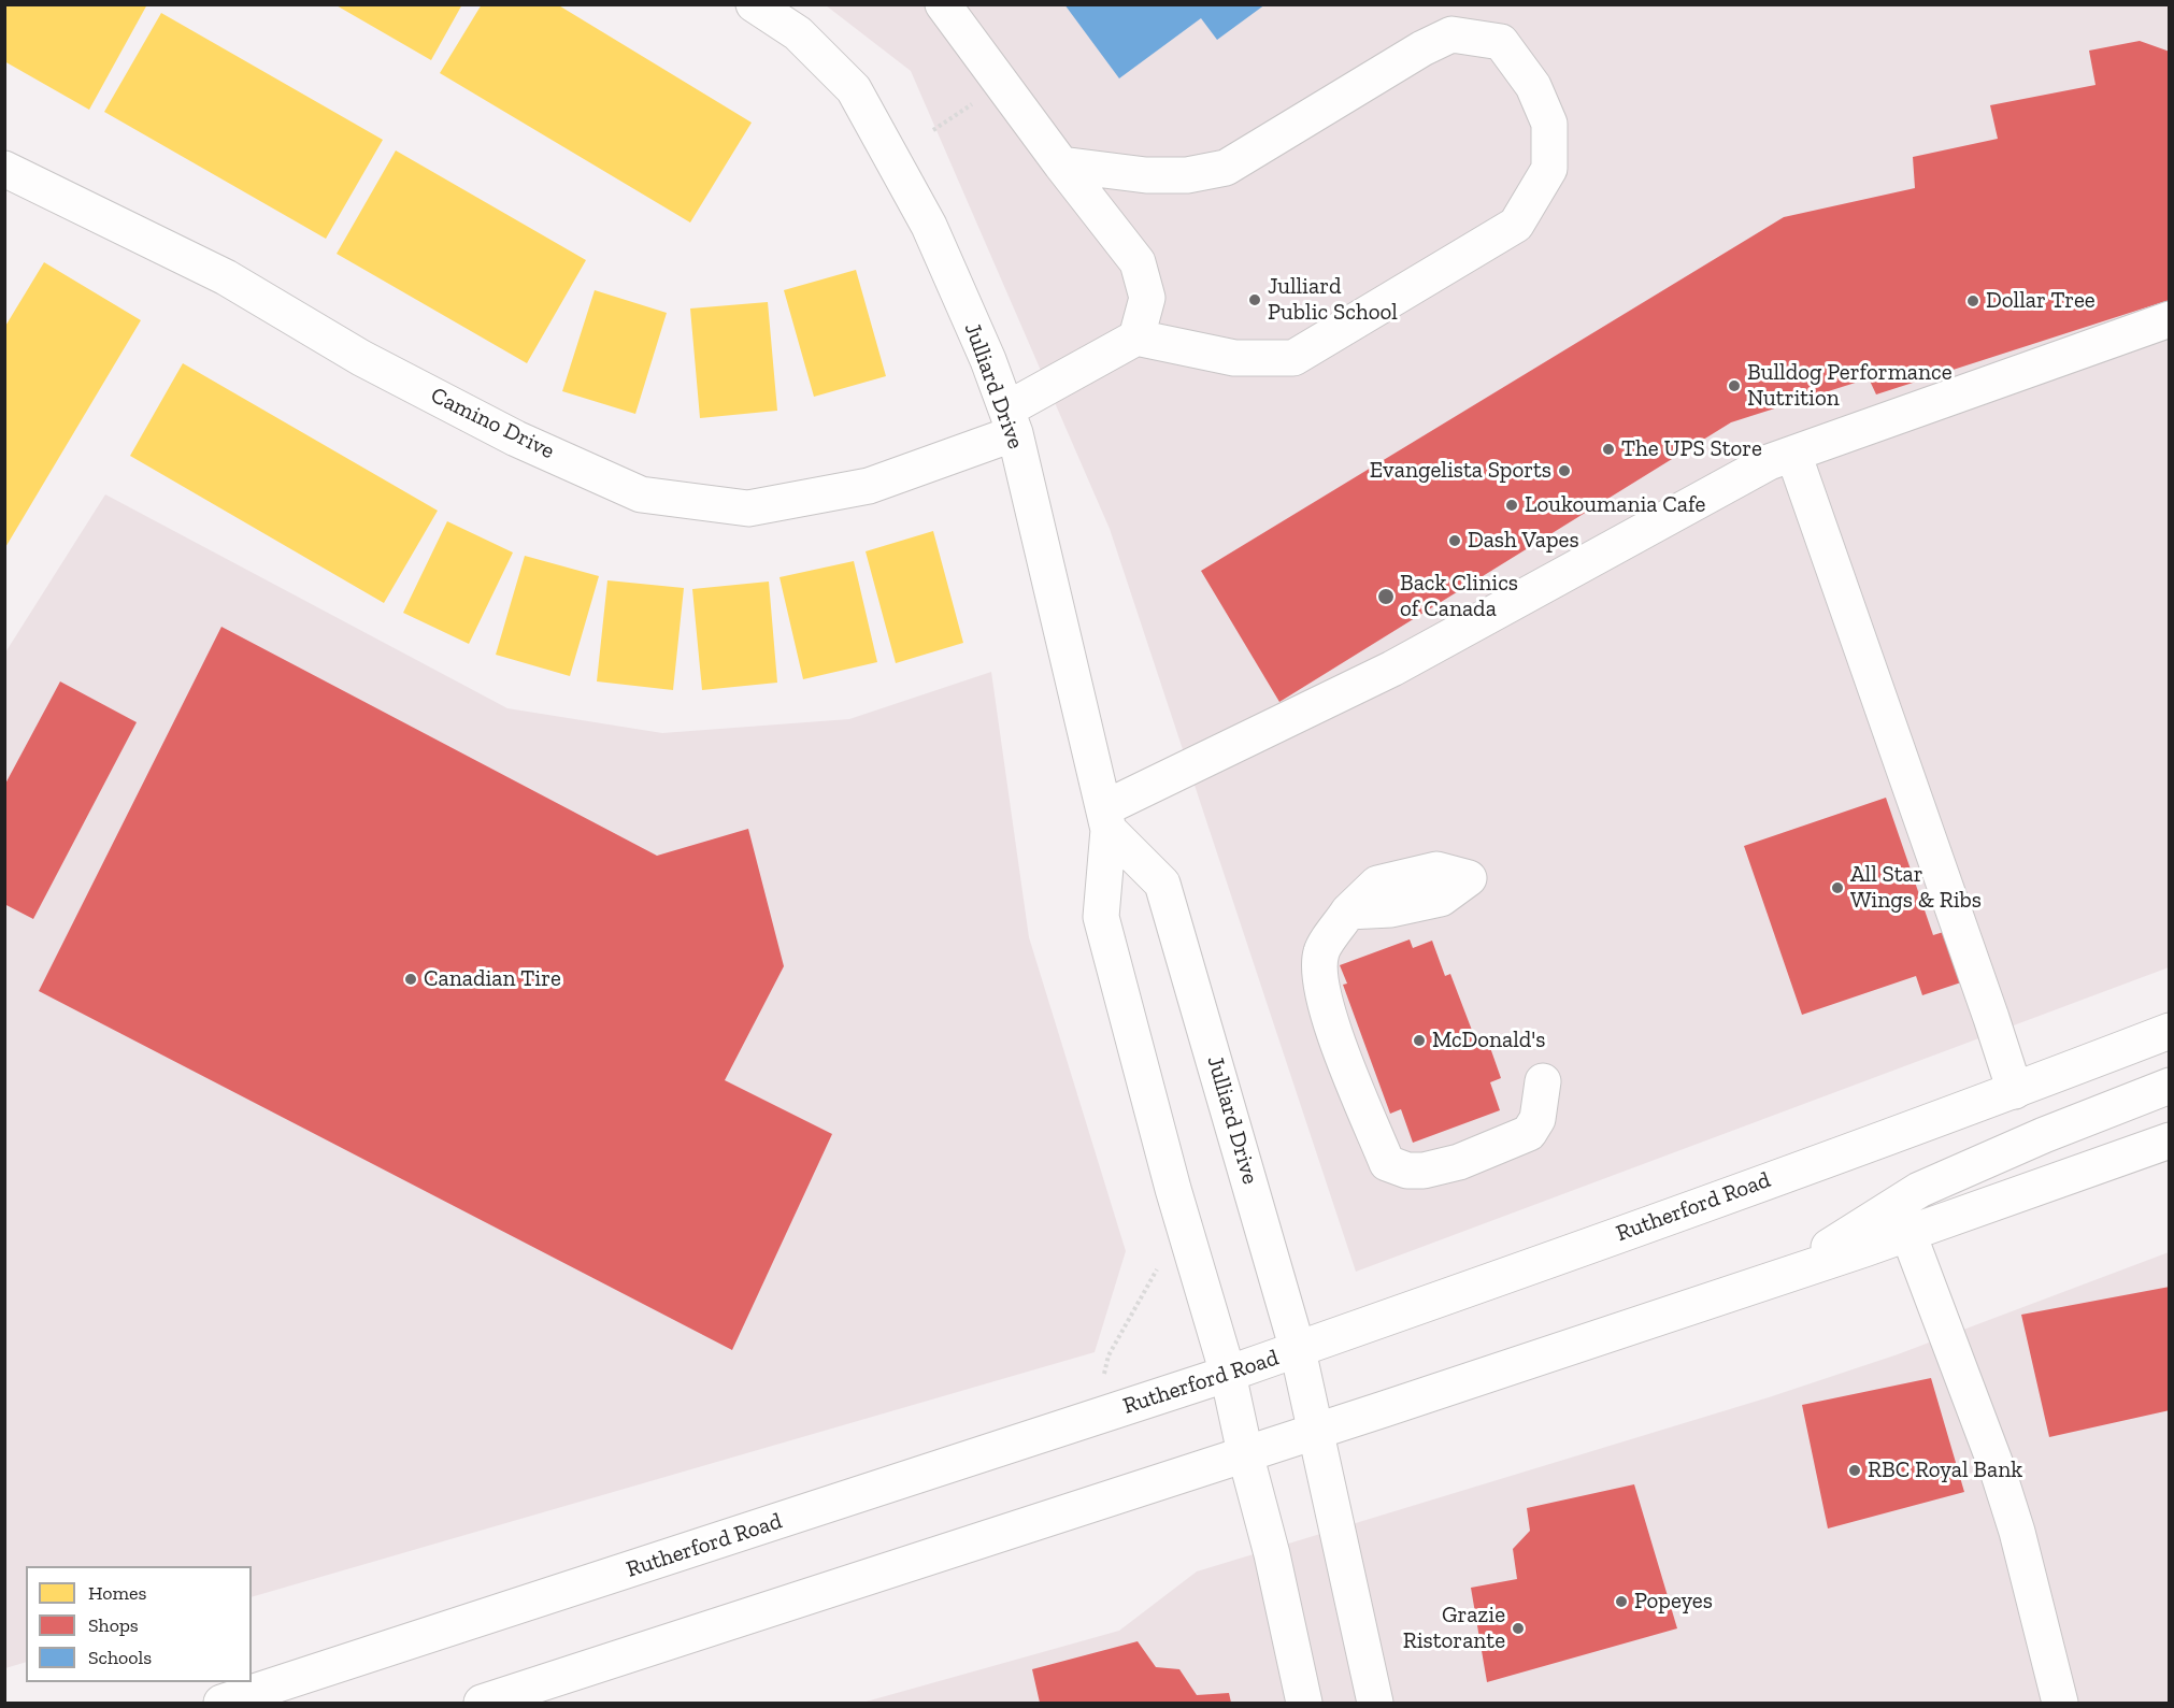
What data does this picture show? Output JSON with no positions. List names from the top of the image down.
{
  "streets": {
    "main road": ["Julliard Drive", "Camino Drive", "Rutherford Road"]
  },
  "crossings": [
    ["Julliard Drive", "Camino Drive"],
    ["Julliard Drive", "Rutherford Road"]
  ],
  "places": [
    "Julliard Public School",
    "Dollar Tree",
    "Bulldog Performance Nutrition",
    "The UPS Store",
    "Evangelista Sports",
    "Loukoumania Cafe",
    "Dash Vapes",
    "Back Clinics of Canada",
    "All Star Wings & Ribs",
    "Canadian Tire",
    "McDonald's",
    "RBC Royal Bank",
    "Popeyes",
    "Grazie Ristorante"
  ],
  "legend": ["Homes", "Shops", "Schools"]
}
